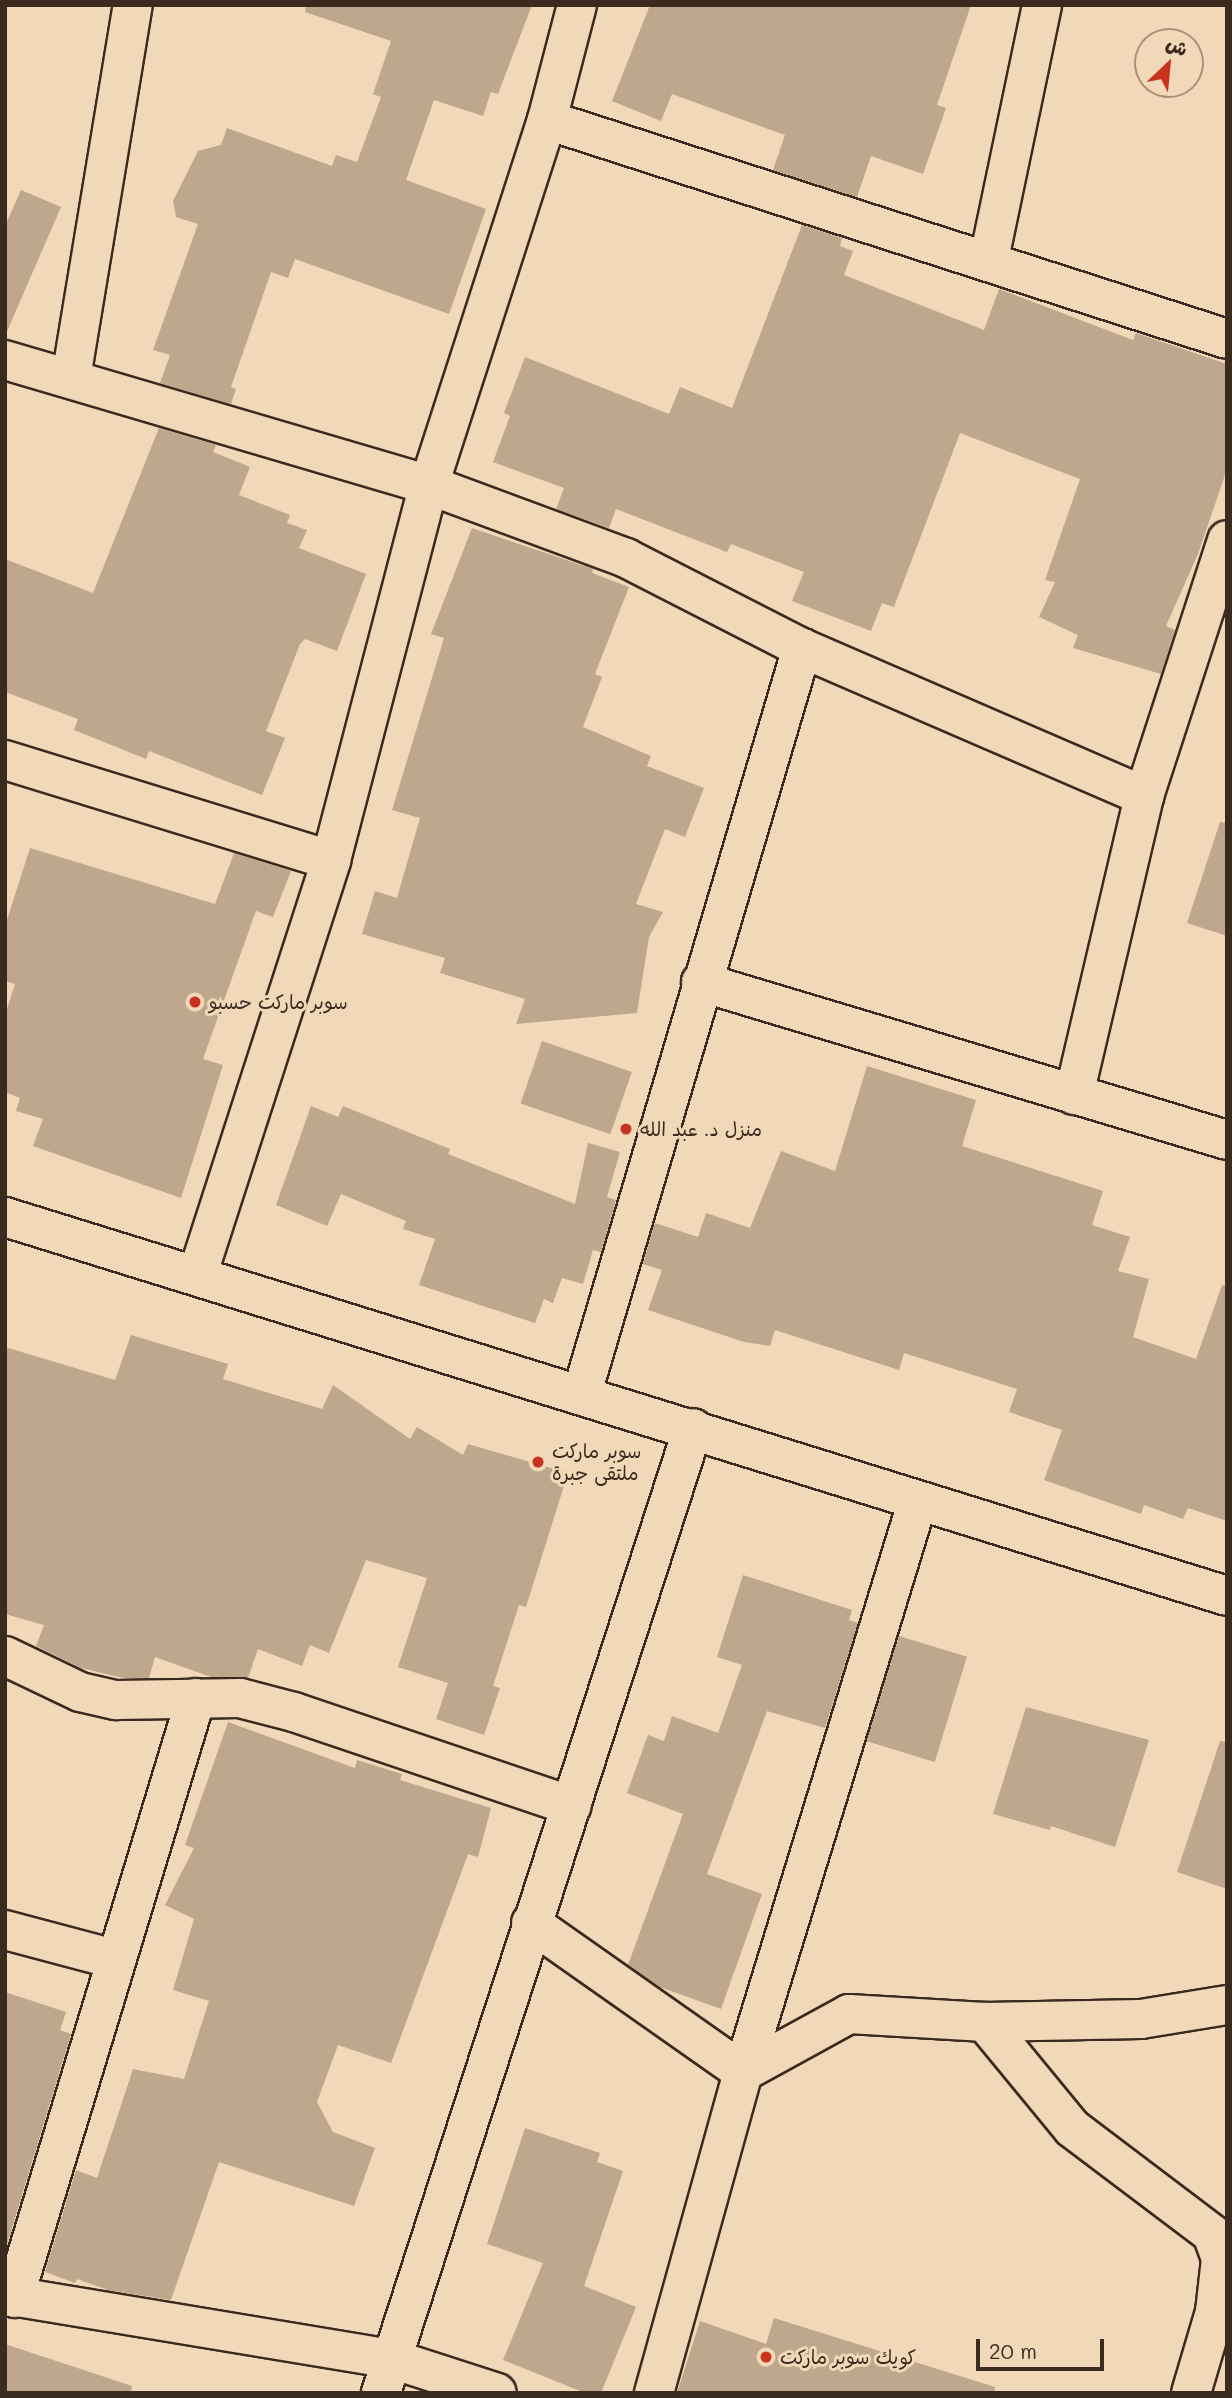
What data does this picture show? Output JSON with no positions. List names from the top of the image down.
{
  "places": [
    "سوبر ماركت حسبو",
    "منزل د. عبد الله",
    "سوبر ماركت ملتقى جبرة",
    "كويك سوبر ماركت"
  ],
  "scale_bar": "20 m",
  "north": "top right"
}
